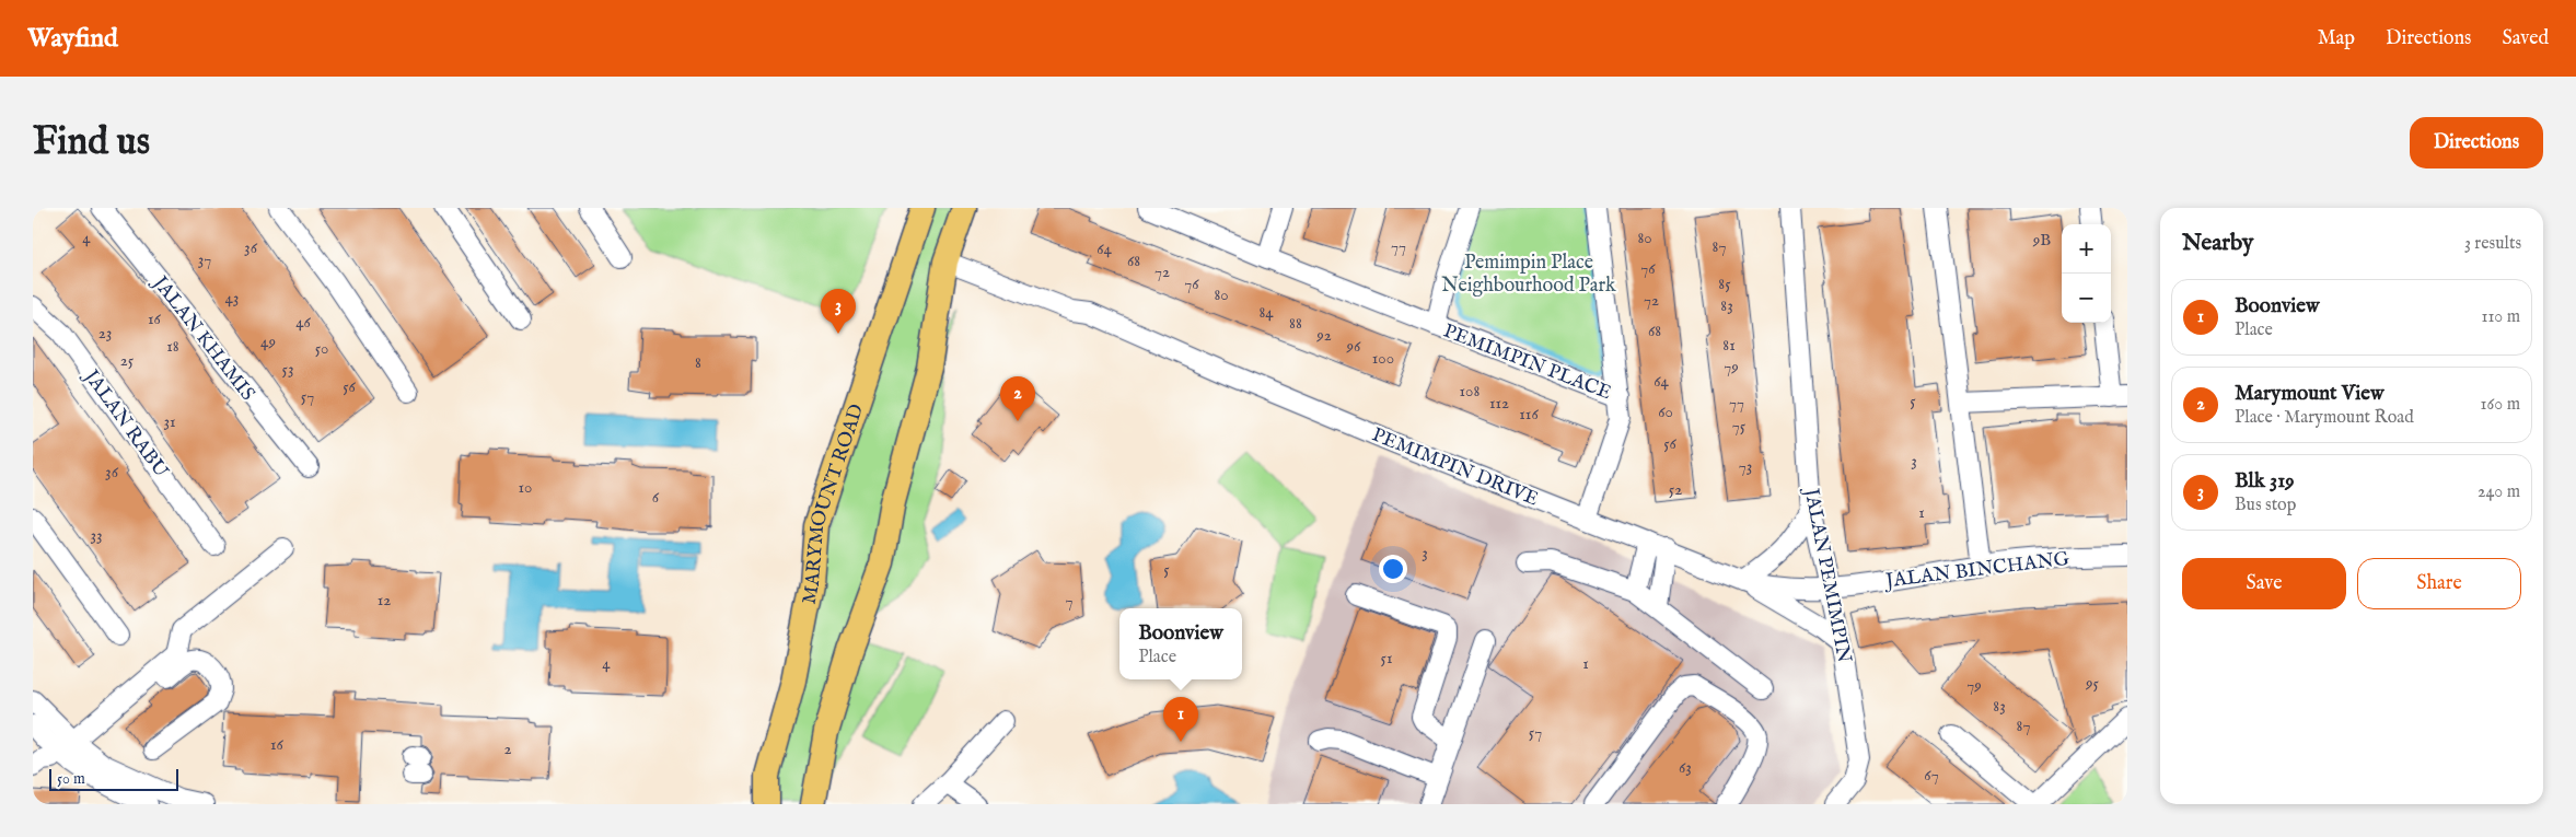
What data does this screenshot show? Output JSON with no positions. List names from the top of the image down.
{
  "streets": {
    "main road": ["MARYMOUNT ROAD"],
    "street": [
      "JALAN KHAMIS",
      "PEMIMPIN PLACE",
      "JALAN RABU",
      "PEMIMPIN DRIVE",
      "JALAN BINCHANG",
      "JALAN PEMIMPIN"
    ]
  },
  "crossings": [
    ["PEMIMPIN DRIVE", "JALAN BINCHANG"],
    ["PEMIMPIN DRIVE", "JALAN PEMIMPIN"],
    ["JALAN BINCHANG", "JALAN PEMIMPIN"]
  ],
  "parks": ["Pemimpin Place Neighbourhood Park"],
  "house_numbers": [
    "4",
    "80",
    "9B",
    "77",
    "87",
    "36",
    "64",
    "37",
    "68",
    "76",
    "72",
    "76",
    "85",
    "80",
    "43",
    "72",
    "83",
    "84",
    "16",
    "46",
    "88",
    "68",
    "23",
    "92",
    "49",
    "81",
    "18",
    "96",
    "50",
    "100",
    "25",
    "8",
    "79",
    "53",
    "64",
    "56",
    "108",
    "57",
    "5",
    "112",
    "77",
    "60",
    "116",
    "31",
    "75",
    "56",
    "3",
    "73",
    "36",
    "10",
    "52",
    "6",
    "1",
    "33",
    "3",
    "5",
    "12",
    "7",
    "51",
    "4",
    "1",
    "95",
    "79",
    "83",
    "87",
    "57",
    "16",
    "2",
    "63",
    "67"
  ],
  "scale_bar": "50 m",
  "page": {
    "header": "Wayfind",
    "nav": ["Map", "Directions", "Saved"],
    "buttons": [
      "Directions",
      ["Save", "Share"]
    ],
    "title": "Find us",
    "heading": ["Nearby", "3 results"],
    "map_buttons": ["+", "−"],
    "list": [
      {
        "mark": "1",
        "name": "Boonview",
        "note": "Place",
        "value": "110 m"
      },
      {
        "mark": "2",
        "name": "Marymount View",
        "note": "Place · Marymount Road",
        "value": "160 m"
      },
      {
        "mark": "3",
        "name": "Blk 319",
        "note": "Bus stop",
        "value": "240 m"
      }
    ],
    "pins": ["3", "2", "1"],
    "popup": ["Boonview", "Place"],
    "scale": "50 m"
  }
}
